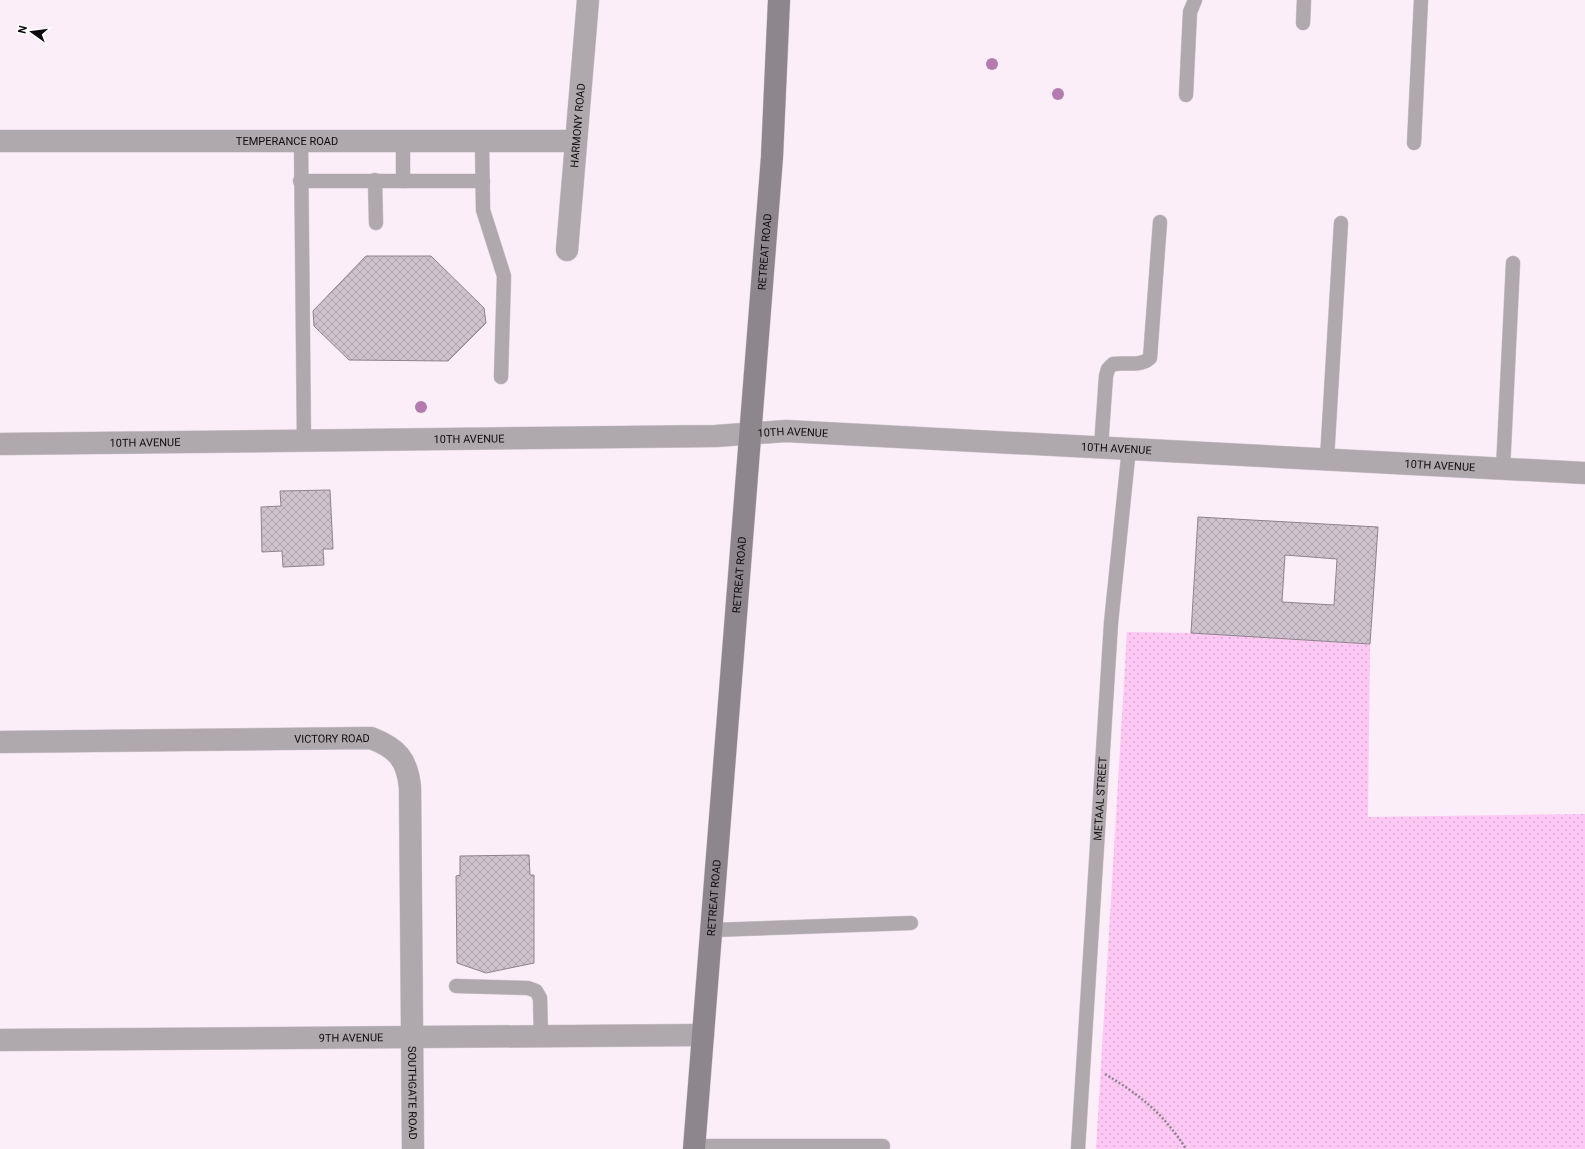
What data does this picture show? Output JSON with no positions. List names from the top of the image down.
{
  "streets": {
    "main road": ["RETREAT ROAD"],
    "street": [
      "HARMONY ROAD",
      "TEMPERANCE ROAD",
      "10TH AVENUE",
      "VICTORY ROAD",
      "9TH AVENUE",
      "SOUTHGATE ROAD"
    ],
    "lane": ["METAAL STREET"]
  },
  "crossings": [
    ["HARMONY ROAD", "TEMPERANCE ROAD"],
    ["RETREAT ROAD", "10TH AVENUE"],
    ["RETREAT ROAD", "9TH AVENUE"],
    ["10TH AVENUE", "METAAL STREET"],
    ["VICTORY ROAD", "9TH AVENUE"],
    ["VICTORY ROAD", "SOUTHGATE ROAD"],
    ["9TH AVENUE", "SOUTHGATE ROAD"]
  ],
  "north": "left"
}
